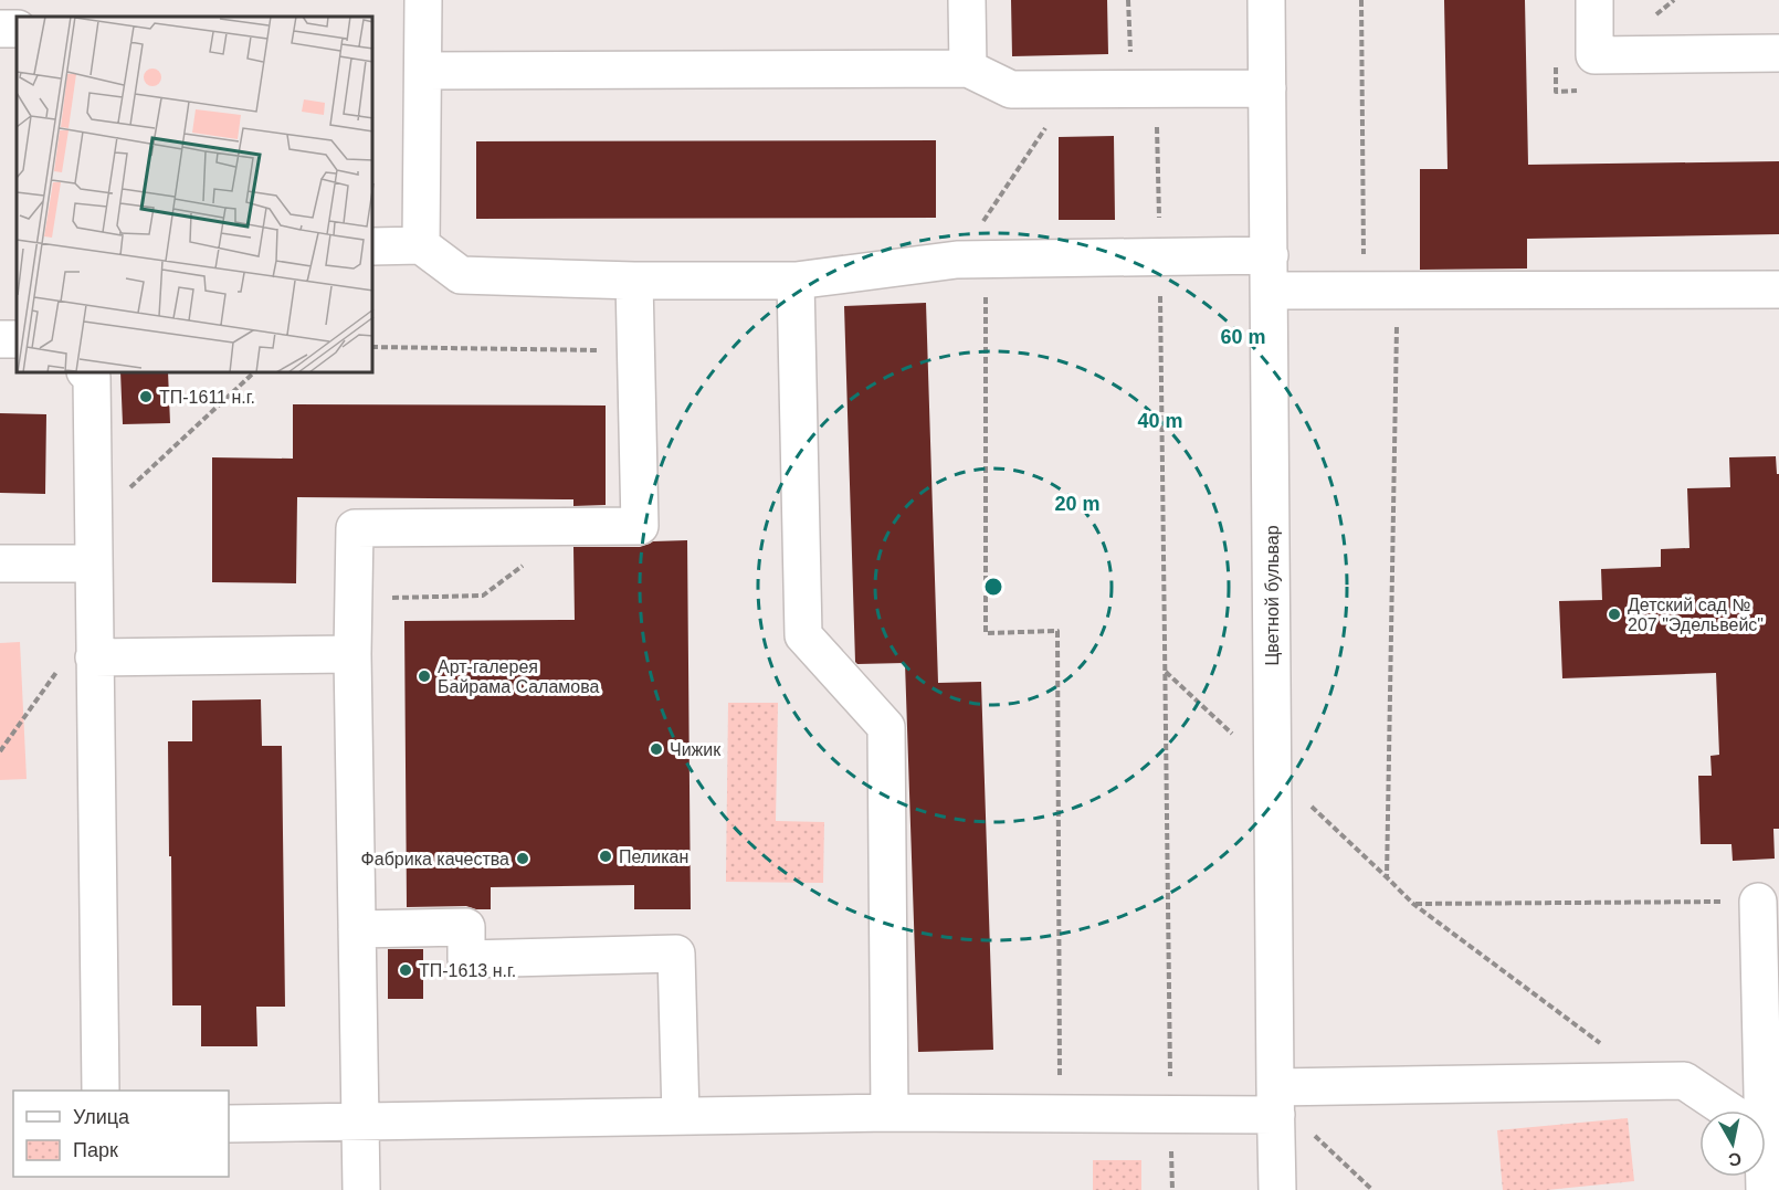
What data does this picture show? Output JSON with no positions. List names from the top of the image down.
{
  "streets": {
    "street": ["Цветной бульвар"]
  },
  "places": [
    "ТП-1611 н.г.",
    "Детский сад № 207 \"Эдельвейс\"",
    "Арт-галерея Байрама Саламова",
    "Чижик",
    "Пеликан",
    "Фабрика качества",
    "ТП-1613 н.г."
  ],
  "legend": ["Улица", "Парк"],
  "north": "bottom",
  "rings": ["60 m", "40 m", "20 m"]
}
